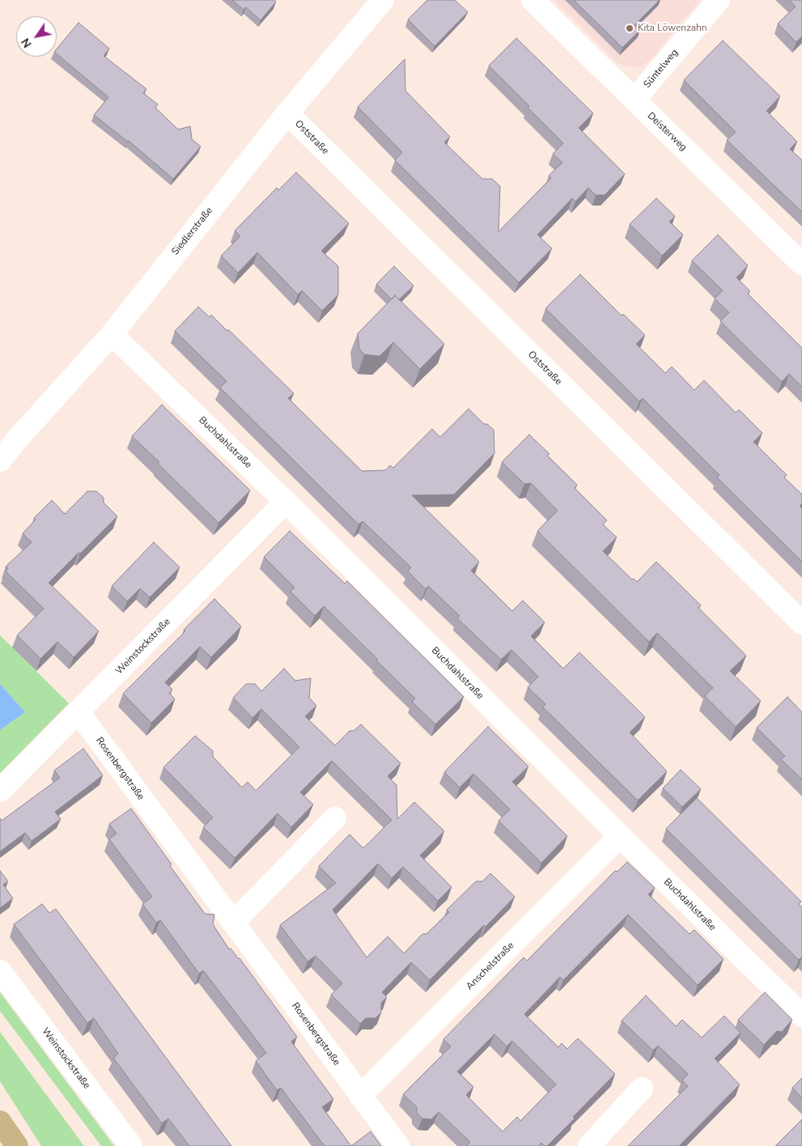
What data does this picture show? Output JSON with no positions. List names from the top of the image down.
{
  "streets": {
    "street": [
      "Süntelweg",
      "Deisterweg",
      "Oststraße",
      "Siedlerstraße",
      "Buchdahlstraße",
      "Weinstockstraße",
      "Rosenbergstraße",
      "Anschelstraße"
    ]
  },
  "crossings": [
    ["Süntelweg", "Deisterweg"],
    ["Oststraße", "Siedlerstraße"],
    ["Siedlerstraße", "Buchdahlstraße"],
    ["Buchdahlstraße", "Weinstockstraße"],
    ["Buchdahlstraße", "Anschelstraße"],
    ["Weinstockstraße", "Rosenbergstraße"],
    ["Rosenbergstraße", "Anschelstraße"]
  ],
  "places": ["Kita Löwenzahn"],
  "north": "bottom left"
}
